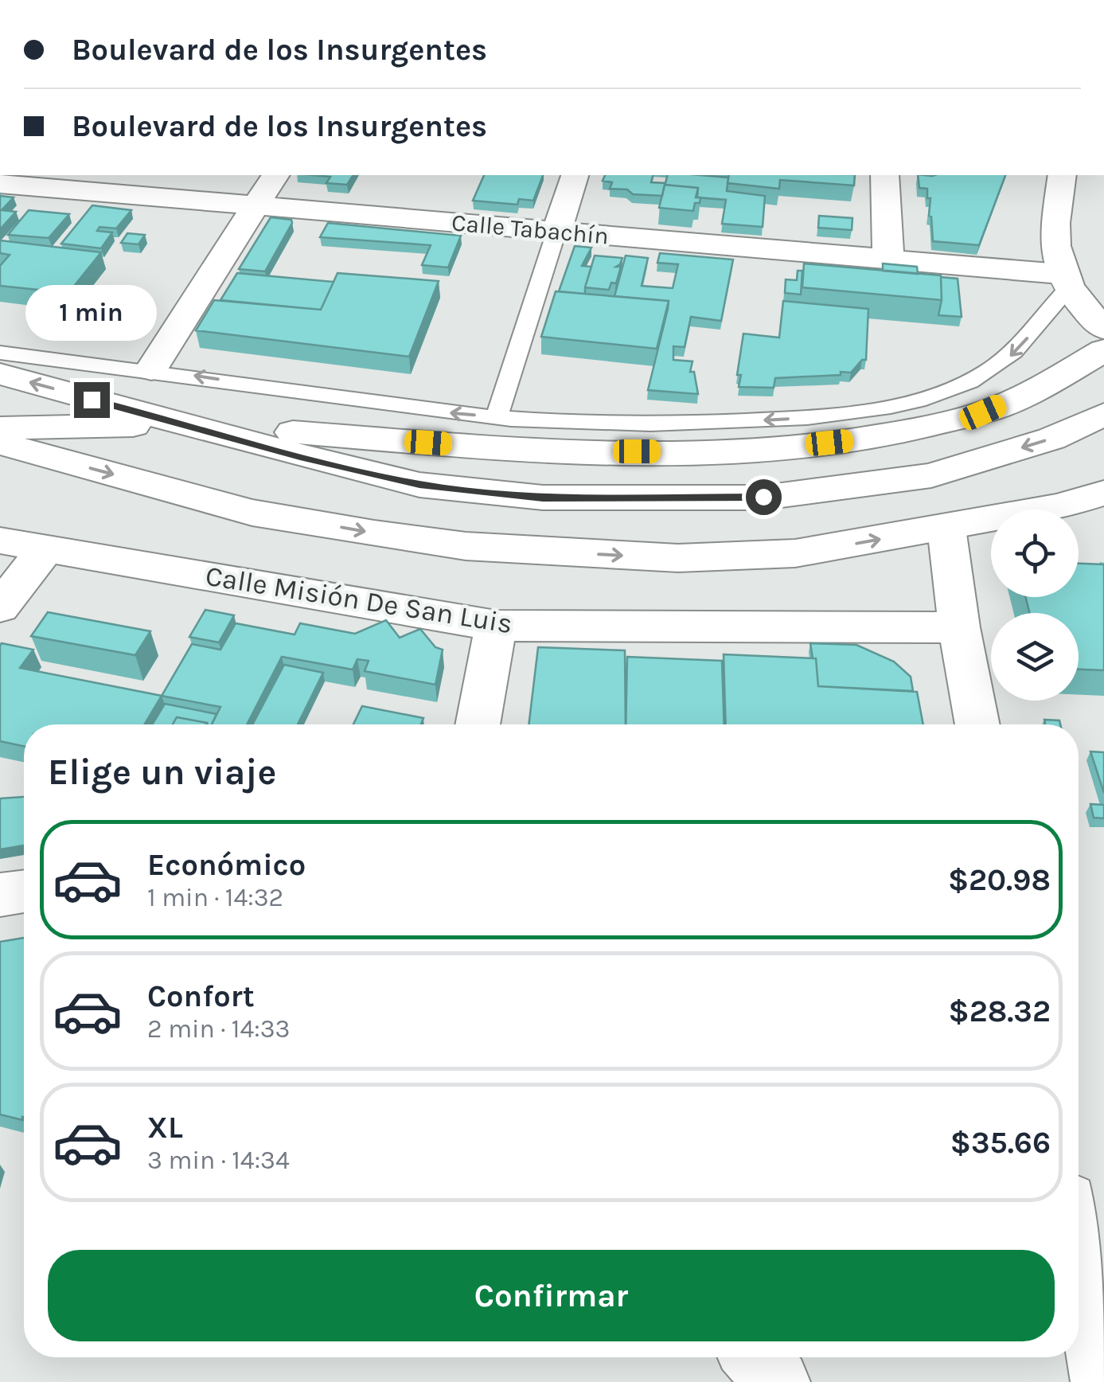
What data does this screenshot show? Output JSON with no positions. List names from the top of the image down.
{
  "streets": {
    "main road": ["Calle Tabachín", "Calle Misión De San Luis"]
  },
  "page": {
    "banner": ["Boulevard de los Insurgentes", "Boulevard de los Insurgentes"],
    "bubble": "1 min",
    "heading": "Elige un viaje",
    "list": [
      {
        "name": "Económico",
        "note": "1 min · 14:32",
        "value": "$20.98"
      },
      {
        "name": "Confort",
        "note": "2 min · 14:33",
        "value": "$28.32"
      },
      {
        "name": "XL",
        "note": "3 min · 14:34",
        "value": "$35.66"
      }
    ],
    "buttons": "Confirmar"
  }
}
